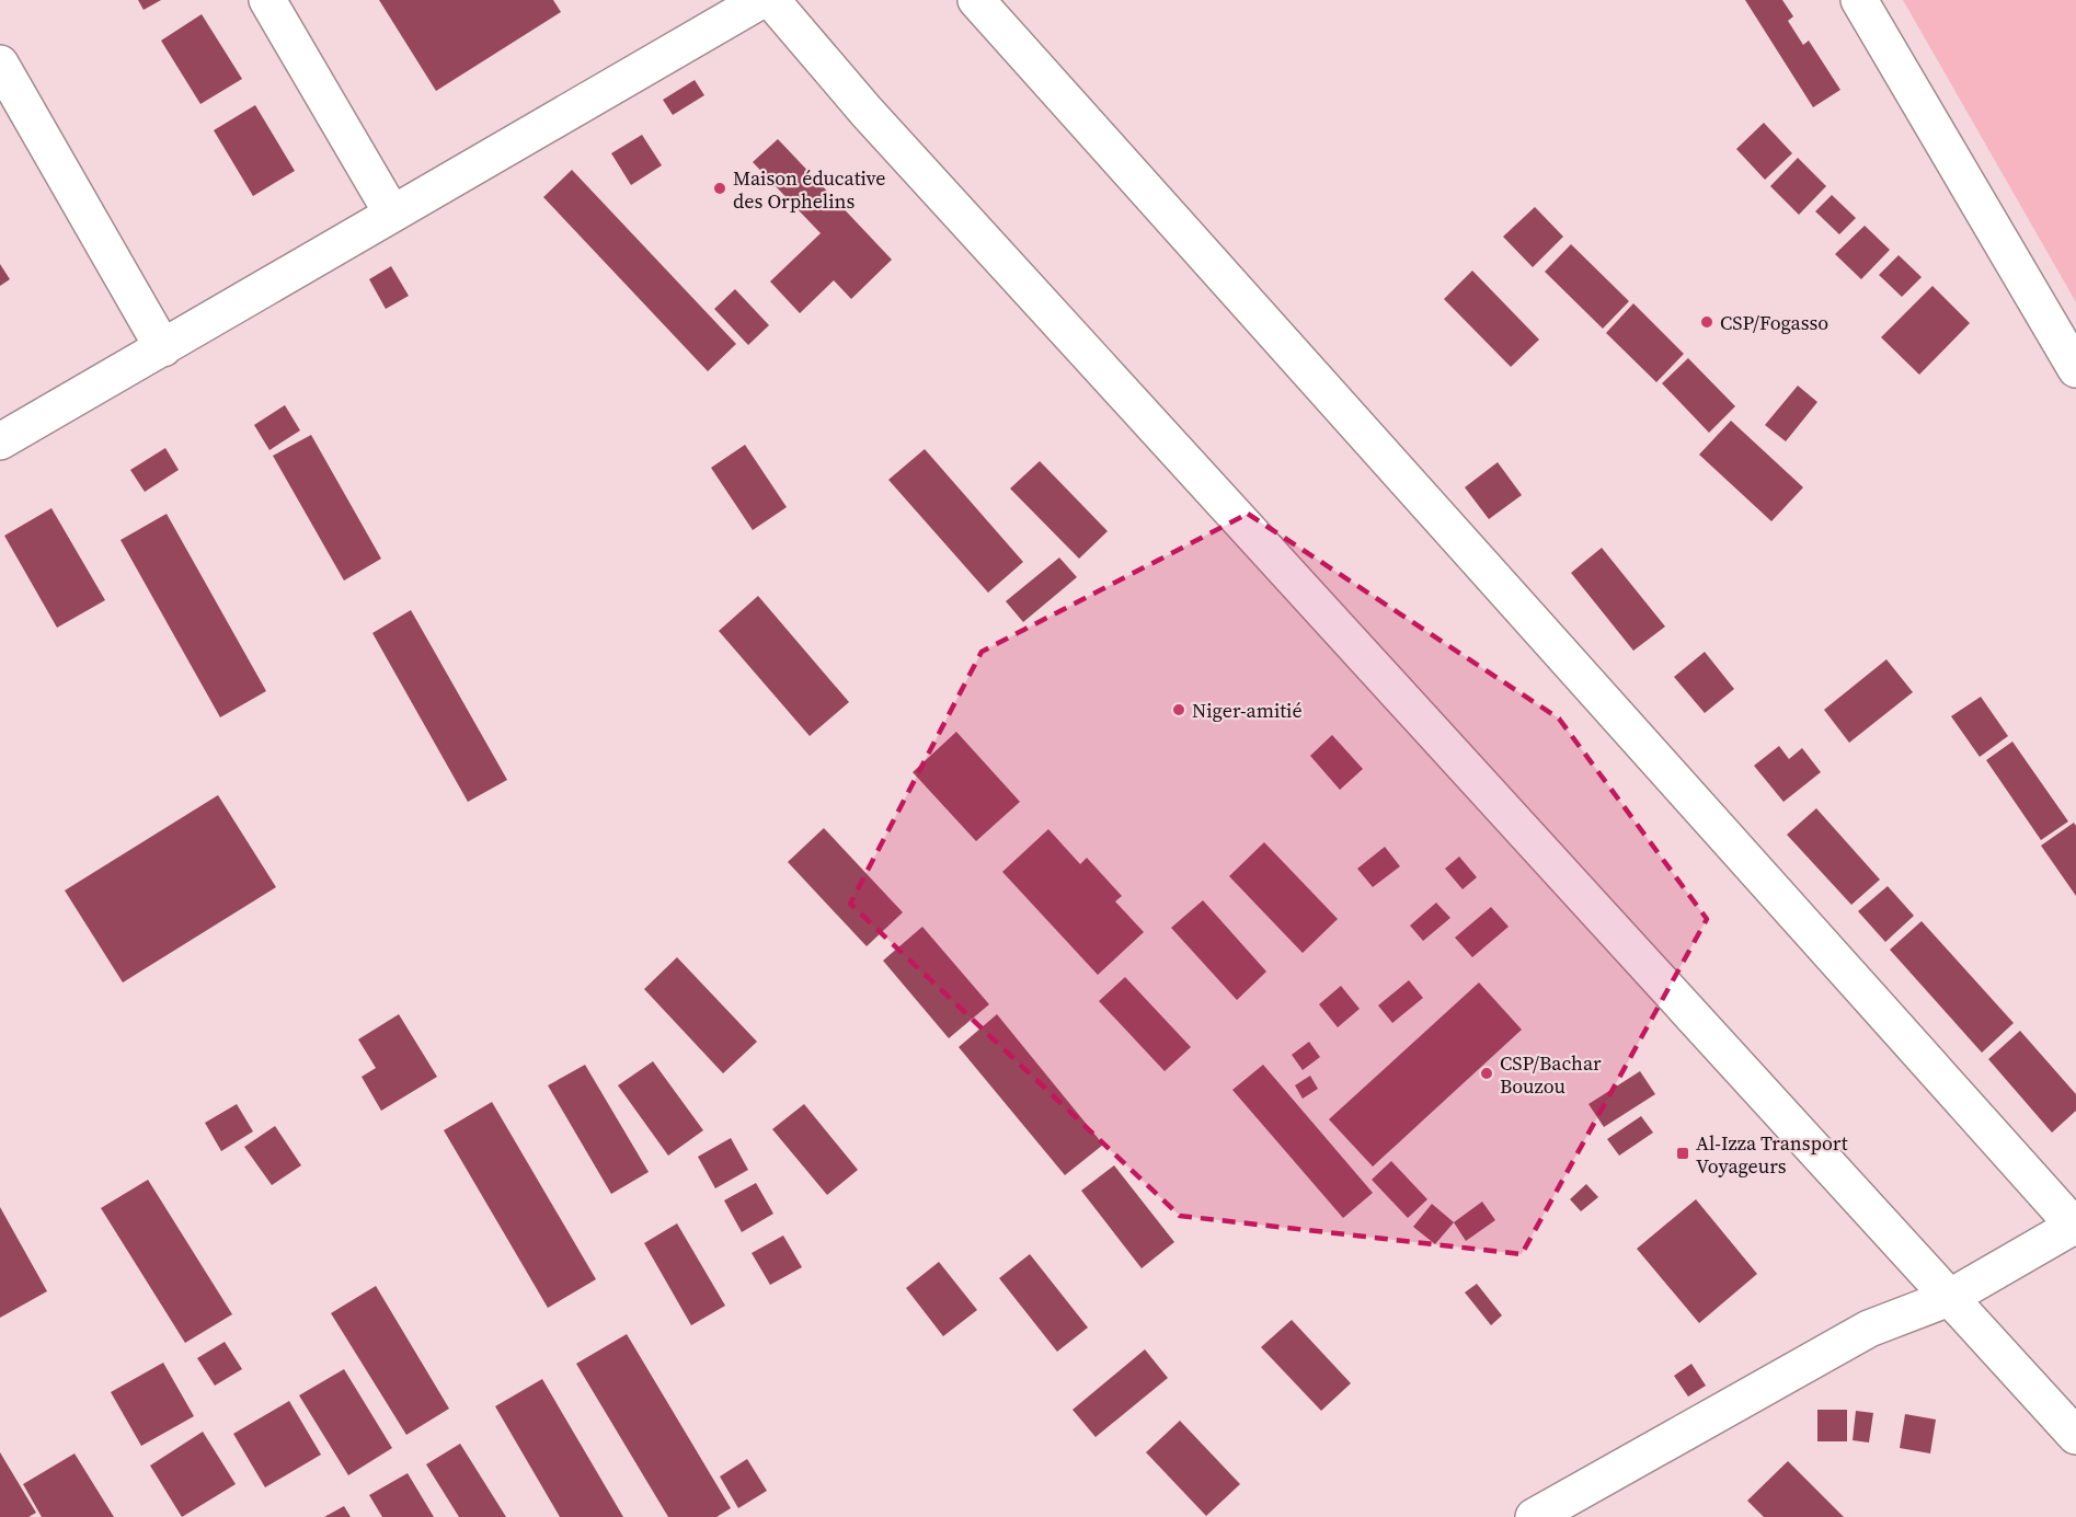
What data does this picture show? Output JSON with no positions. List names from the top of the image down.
{
  "places": {
    "other": [
      "Maison éducative des Orphelins",
      "CSP/Fogasso",
      "Niger-amitié",
      "CSP/Bachar Bouzou"
    ],
    "transit": ["Al-Izza Transport Voyageurs"]
  }
}
